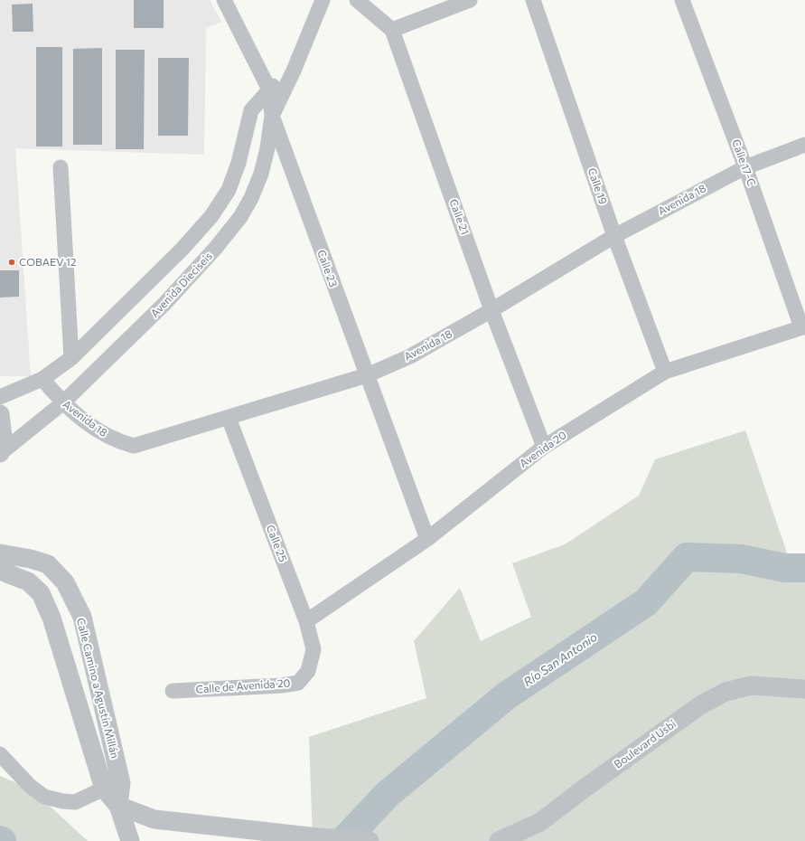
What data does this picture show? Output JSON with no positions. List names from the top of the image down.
{
  "streets": {
    "street": [
      "Calle 17-C",
      "Calle 19",
      "Avenida 18",
      "Calle 21",
      "Calle 23",
      "Avenida Dieciseis",
      "Avenida 20",
      "Calle 25",
      "Calle de Avenida 20",
      "Calle Camino a Agustín Millán",
      "Boulevard Usbi"
    ]
  },
  "crossings": [
    ["Calle 17-C", "Avenida 18"],
    ["Calle 17-C", "Avenida 20"],
    ["Calle 19", "Avenida 18"],
    ["Calle 19", "Avenida 20"],
    ["Avenida 18", "Calle 21"],
    ["Avenida 18", "Calle 23"],
    ["Avenida 18", "Avenida Dieciseis"],
    ["Avenida 18", "Calle 25"],
    ["Calle 21", "Avenida 20"],
    ["Calle 23", "Avenida Dieciseis"],
    ["Calle 23", "Avenida 20"],
    ["Avenida 20", "Calle 25"],
    ["Calle 25", "Calle de Avenida 20"]
  ],
  "water": ["Río San Antonio"],
  "places": ["COBAEV 12"]
}
